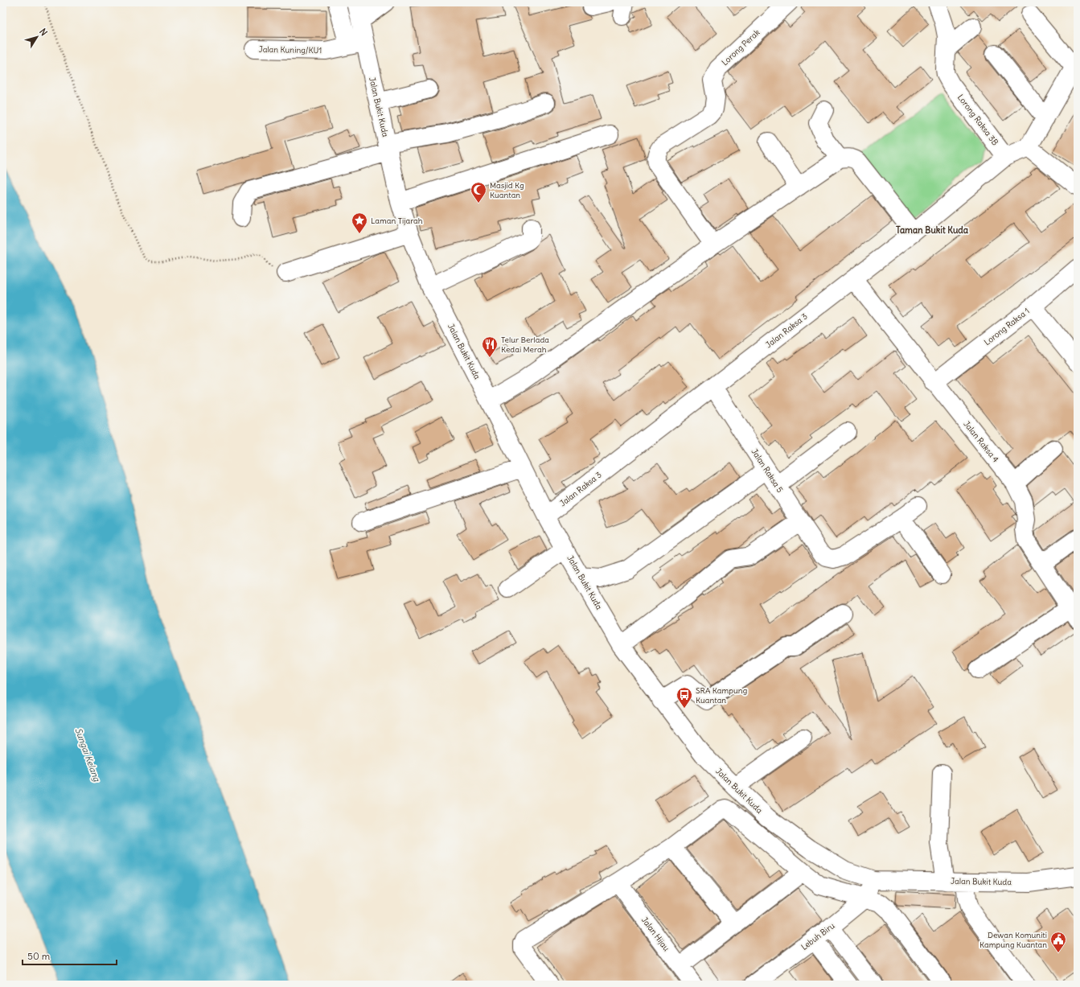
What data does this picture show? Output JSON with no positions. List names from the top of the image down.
{
  "streets": {
    "street": [
      "Lorong Perak",
      "Jalan Kuning/KU1",
      "Jalan Bukit Kuda",
      "Lorong Raksa 3B",
      "Lorong Raksa 1",
      "Jalan Raksa 3",
      "Jalan Raksa 4",
      "Jalan Raksa 5",
      "Jalan Hijau",
      "Lebuh Biru"
    ]
  },
  "crossings": [
    ["Jalan Kuning/KU1", "Jalan Bukit Kuda"],
    ["Jalan Bukit Kuda", "Jalan Raksa 3"],
    ["Jalan Bukit Kuda", "Lebuh Biru"],
    ["Lorong Raksa 3B", "Jalan Raksa 3"],
    ["Lorong Raksa 1", "Jalan Raksa 4"],
    ["Jalan Raksa 3", "Jalan Raksa 4"],
    ["Jalan Raksa 3", "Jalan Raksa 5"]
  ],
  "districts": ["Taman Bukit Kuda"],
  "water": ["Sungai Kelang"],
  "places": {
    "mosque": ["Masjid Kg Kuantan"],
    "place": ["Laman Tijarah"],
    "restaurant": ["Telur Berlada Kedai Merah"],
    "bus stop": ["SRA Kampung Kuantan"],
    "public building": ["Dewan Komuniti Kampung Kuantan"]
  },
  "scale_bar": "50 m",
  "north": "top right"
}
